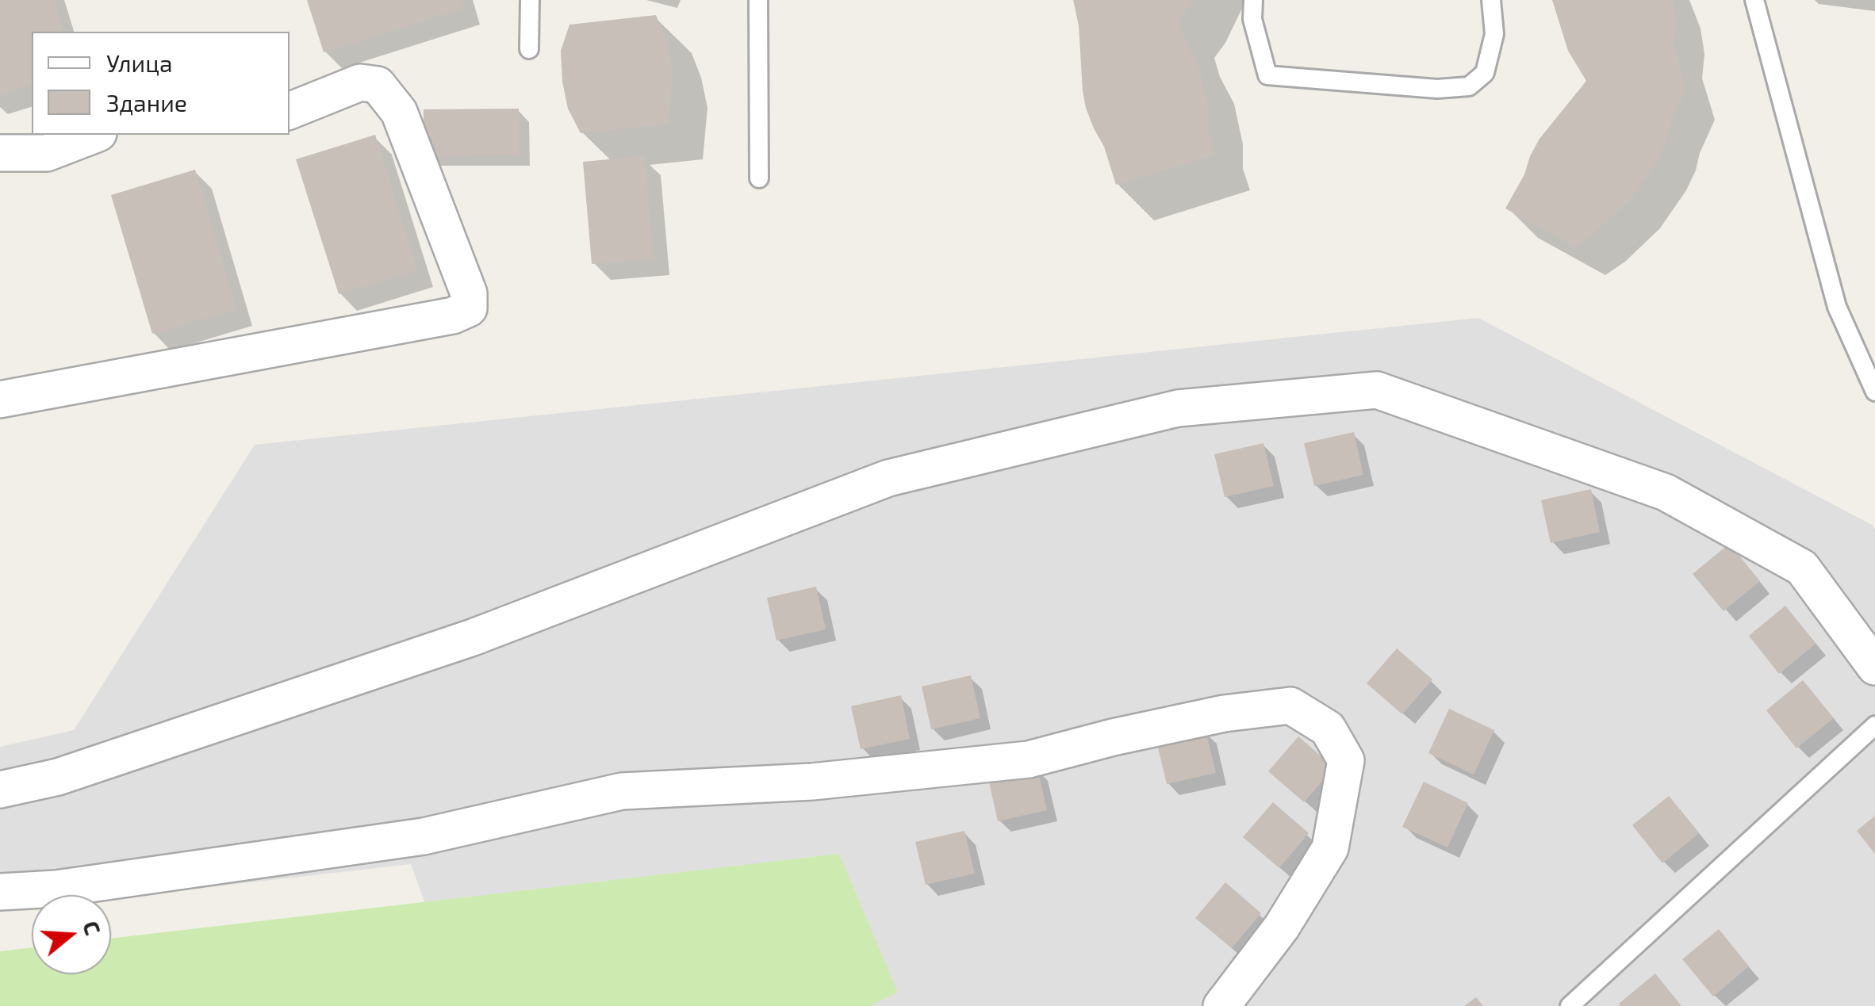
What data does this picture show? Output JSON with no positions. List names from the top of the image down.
{
  "legend": ["Улица", "Здание"],
  "north": "right"
}
